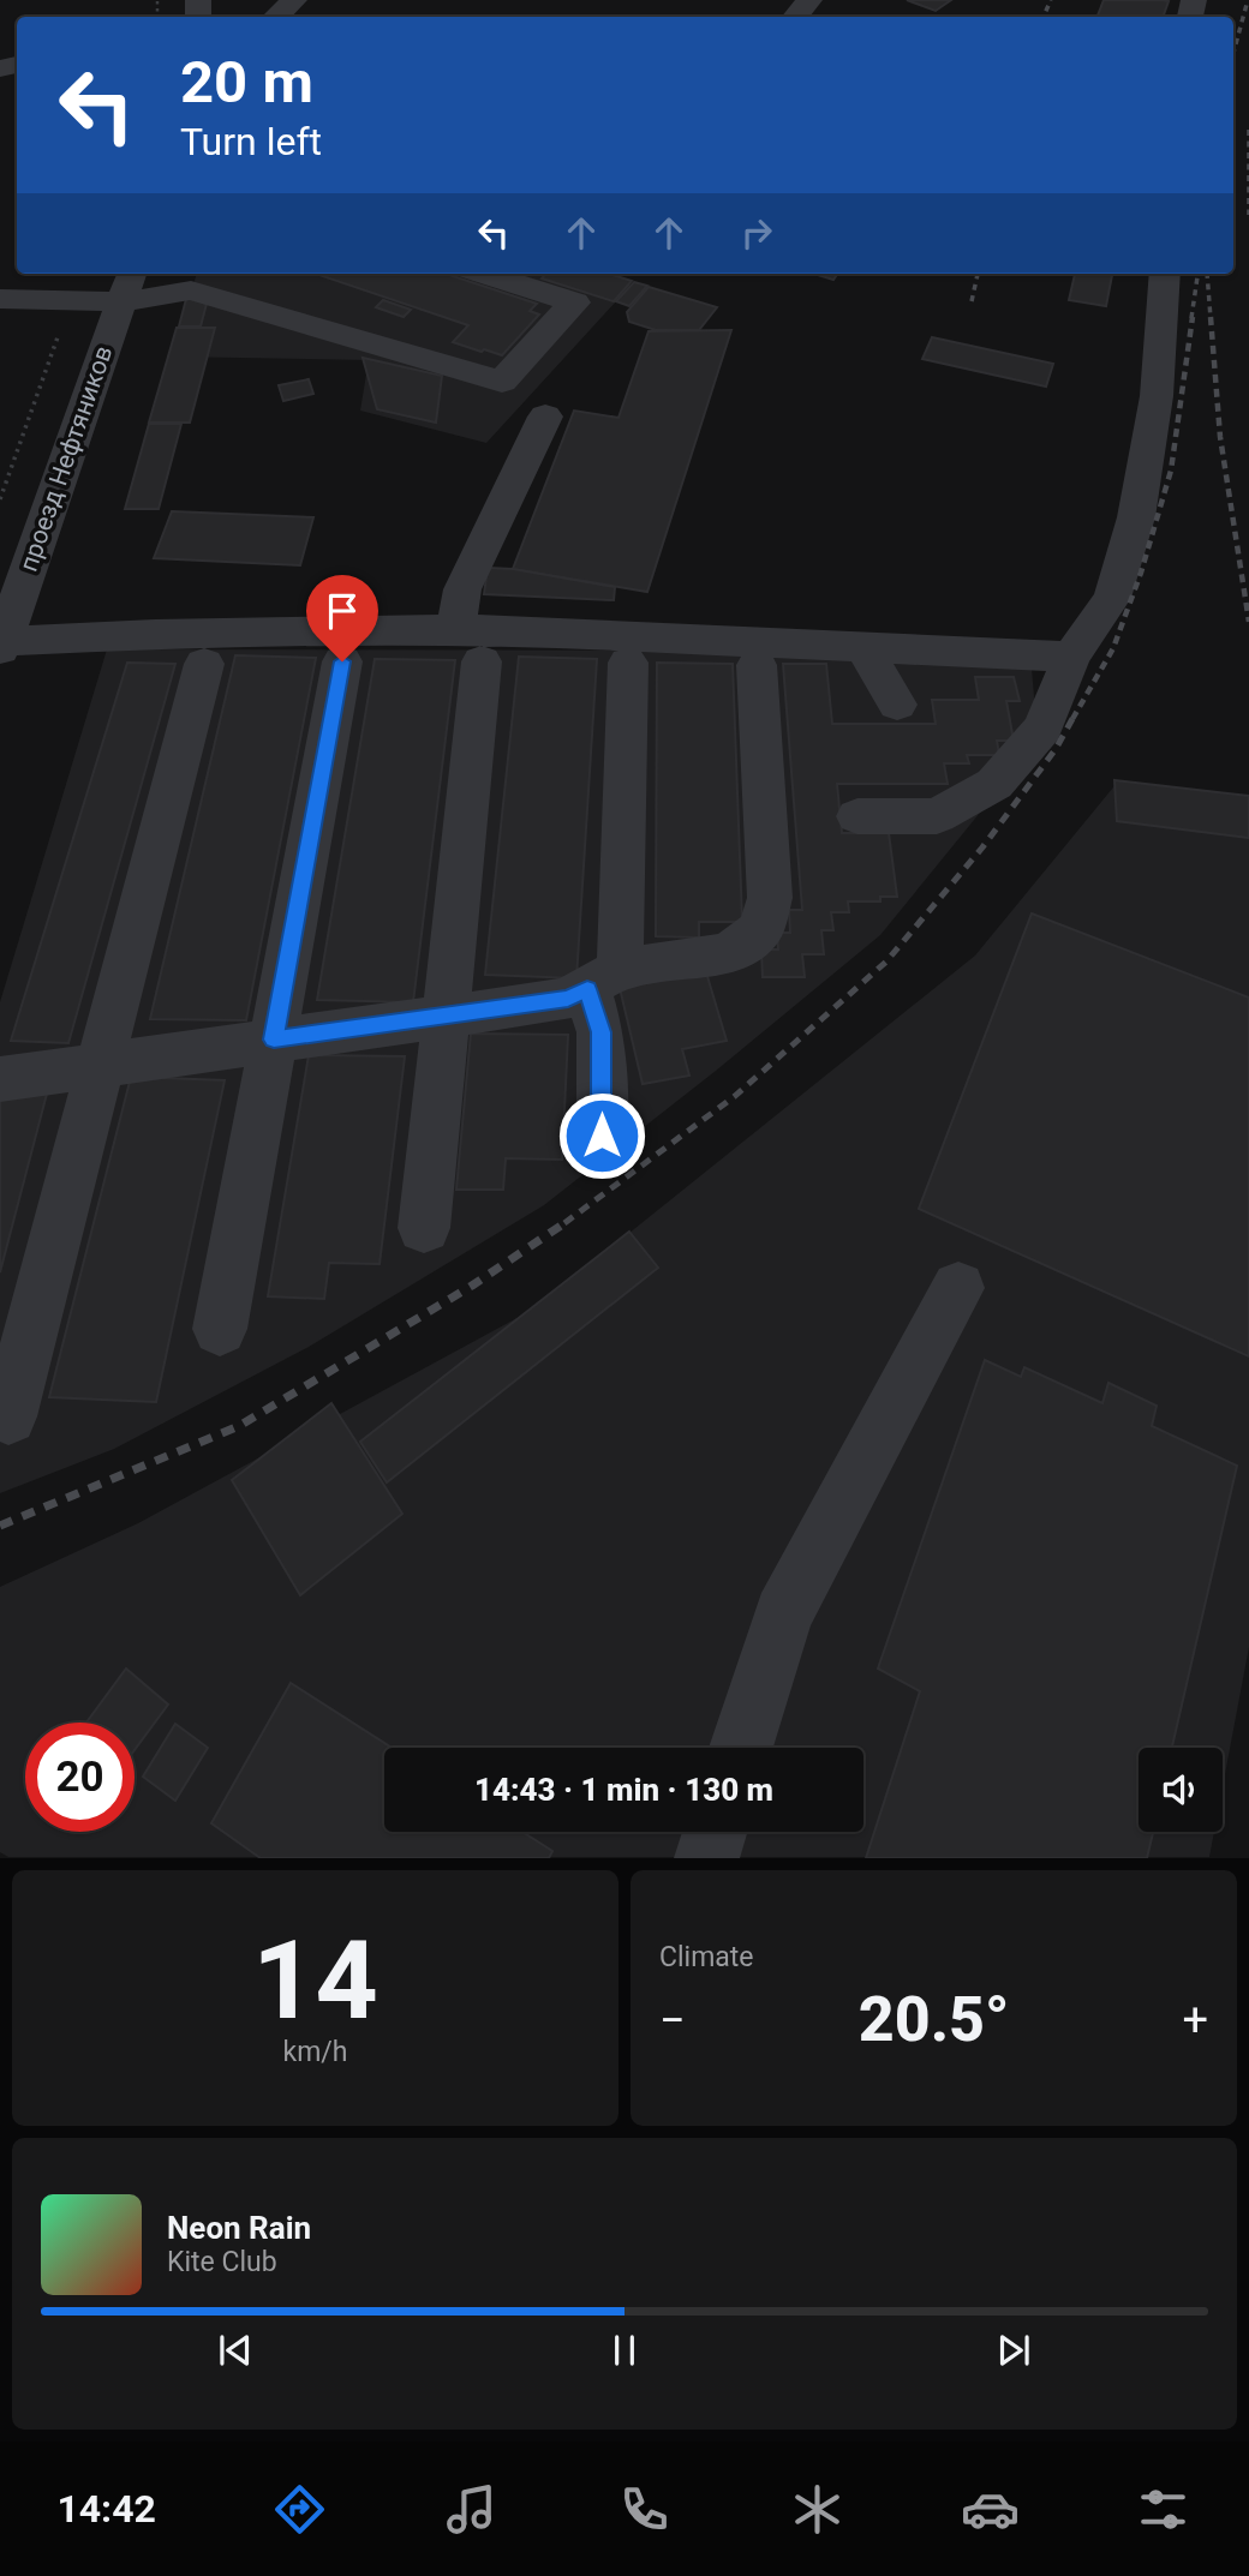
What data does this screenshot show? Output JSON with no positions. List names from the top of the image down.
{
  "streets": {
    "street": ["проезд Нефтяников"]
  },
  "page": {
    "turn": ["20 m", "Turn left"],
    "limit": "20",
    "trip": "14:43 · 1 min · 130 m",
    "tile": [
      ["14", "km/h"],
      "Climate"
    ],
    "heat": ["−", "20.5°", "+"],
    "song": ["Neon Rain", "Kite Club"],
    "tabs": "14:42"
  }
}
